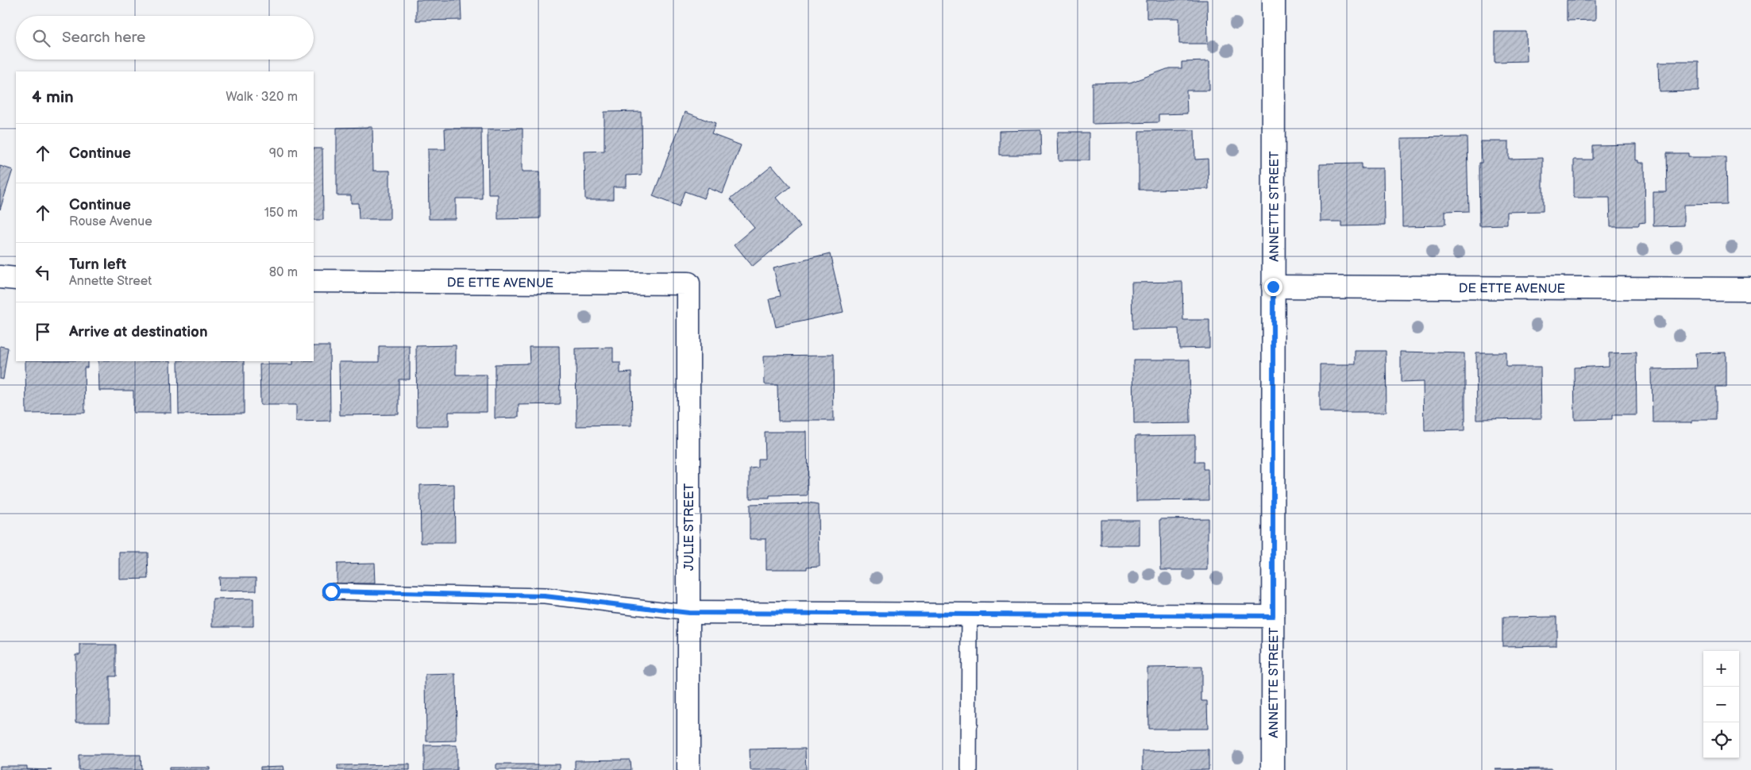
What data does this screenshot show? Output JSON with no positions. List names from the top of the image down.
{
  "streets": {
    "street": ["ANNETTE STREET", "DE ETTE AVENUE", "JULIE STREET"]
  },
  "crossings": [
    ["ANNETTE STREET", "DE ETTE AVENUE"],
    ["DE ETTE AVENUE", "JULIE STREET"]
  ],
  "page": {
    "search": "Search here",
    "heading": ["4 min", "Walk · 320 m"],
    "list": [
      ["Continue", "90 m"],
      ["Continue", "Rouse Avenue", "150 m"],
      ["Turn left", "Annette Street", "80 m"],
      "Arrive at destination"
    ],
    "map_buttons": ["+", "−"]
  }
}
